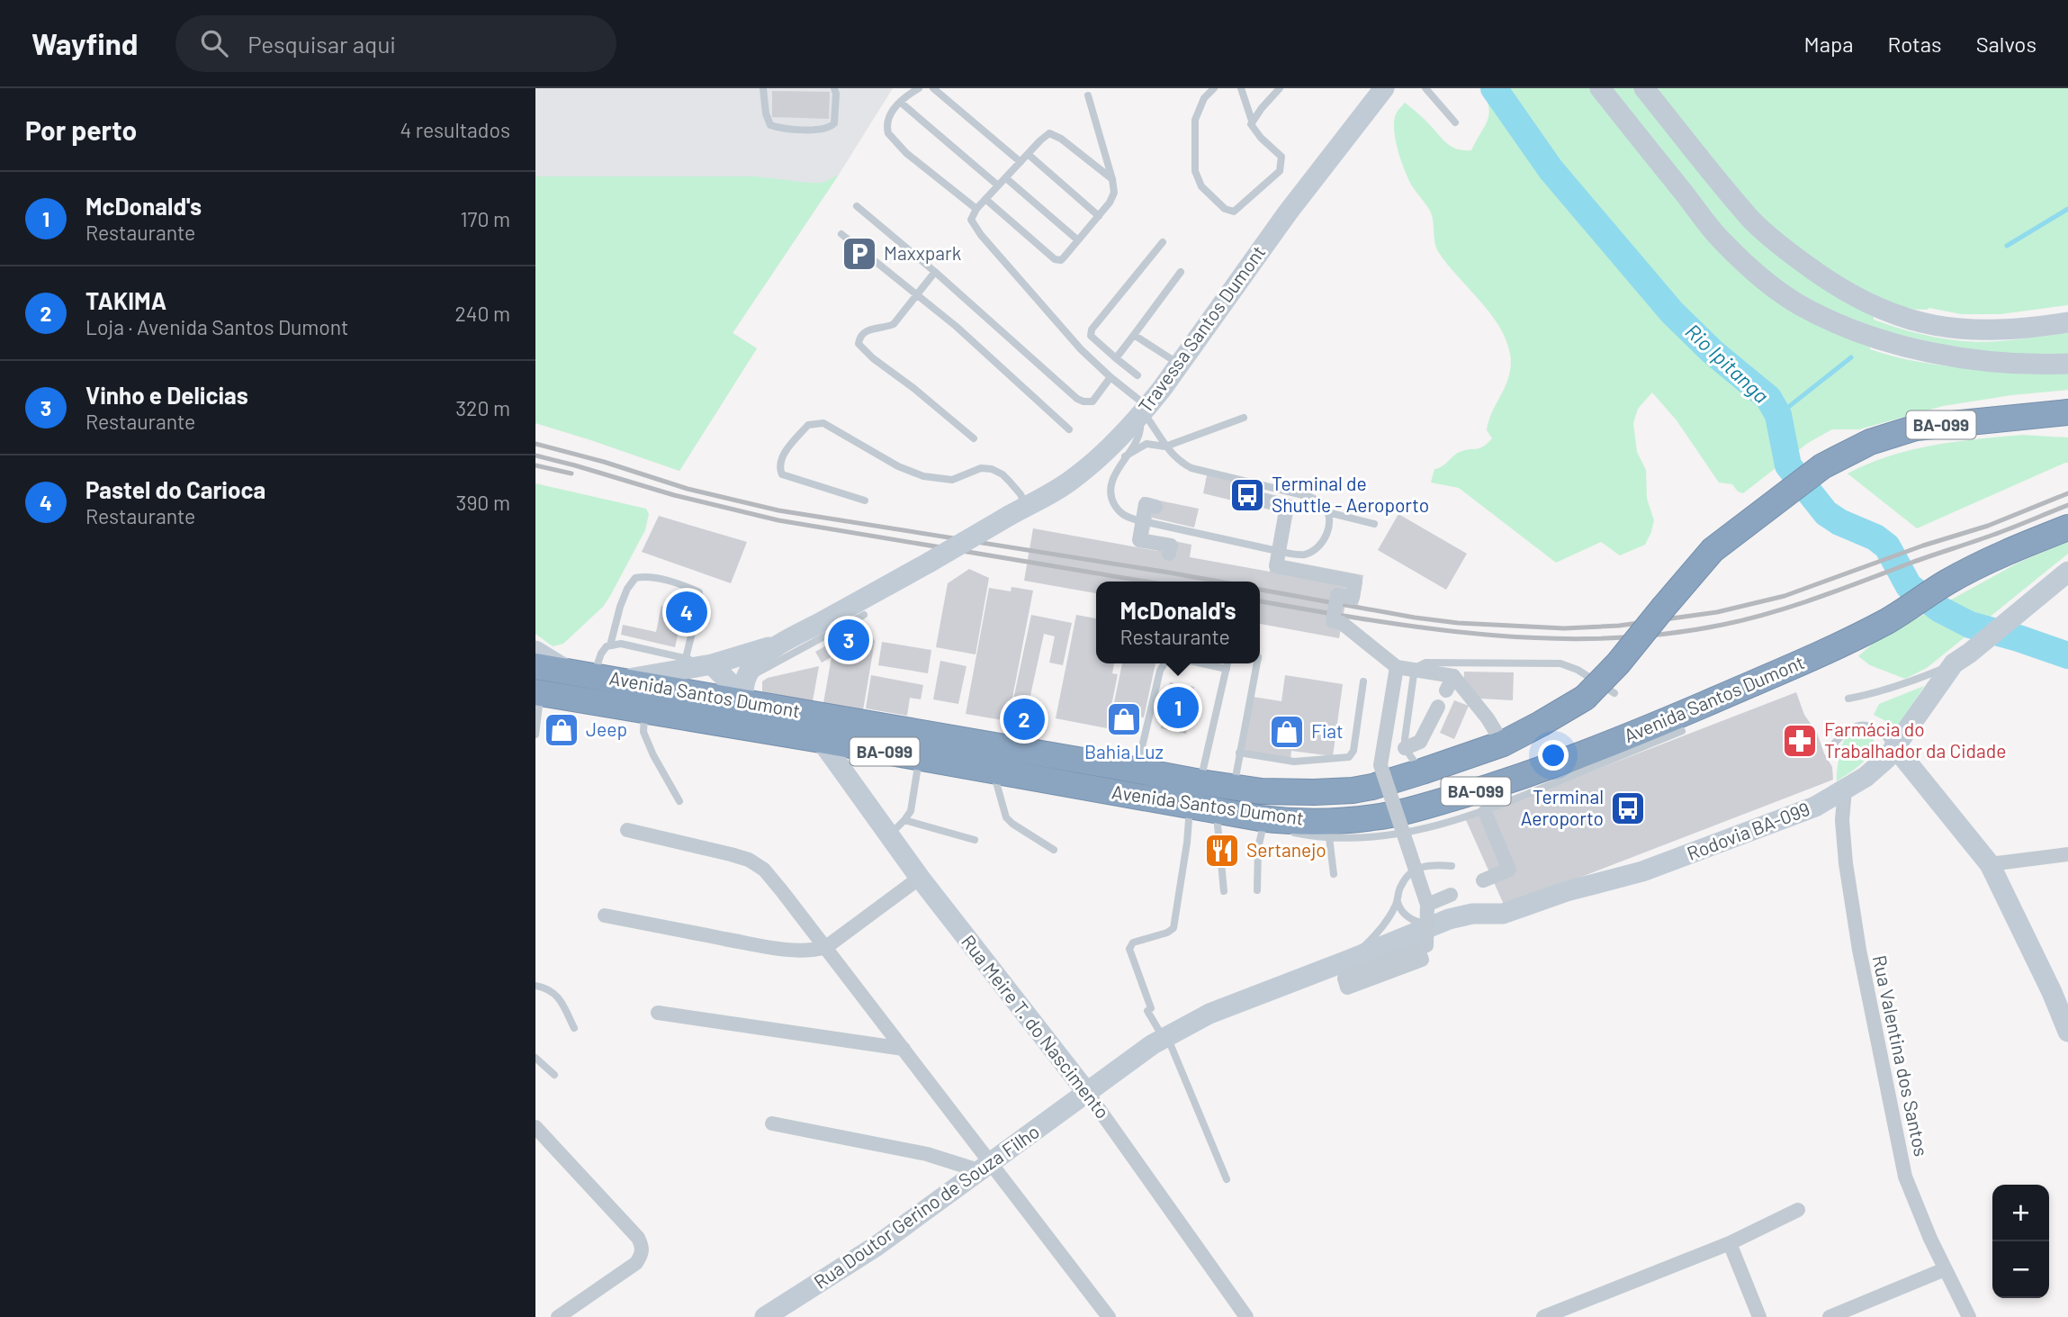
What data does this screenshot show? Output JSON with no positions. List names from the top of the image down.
{
  "streets": {
    "highway": ["BA-099", "Avenida Santos Dumont"],
    "main road": [
      "Travessa Santos Dumont",
      "Rodovia BA-099",
      "Rua Meire T. do Nascimento",
      "Rua Doutor Gerino de Souza Filho"
    ],
    "street": ["Rua Valentina dos Santos"]
  },
  "crossings": [
    ["Travessa Santos Dumont", "Avenida Santos Dumont"],
    ["Avenida Santos Dumont", "Rua Meire T. do Nascimento"],
    ["Rodovia BA-099", "Rua Valentina dos Santos"],
    ["Rodovia BA-099", "Rua Doutor Gerino de Souza Filho"],
    ["Rua Meire T. do Nascimento", "Rua Doutor Gerino de Souza Filho"]
  ],
  "water": ["Rio Ipitanga"],
  "places": {
    "parking": ["Maxxpark"],
    "bus stop": ["Terminal de Shuttle - Aeroporto", "Terminal Aeroporto"],
    "shop": ["Bahia Luz", "Jeep", "Fiat"],
    "pharmacy": ["Farmácia do Trabalhador da Cidade"],
    "restaurant": ["Sertanejo"]
  },
  "page": {
    "header": "Wayfind",
    "search": "Pesquisar aqui",
    "nav": ["Mapa", "Rotas", "Salvos"],
    "heading": ["Por perto", "4 resultados"],
    "list": [
      {
        "mark": "1",
        "name": "McDonald's",
        "note": "Restaurante",
        "value": "170 m"
      },
      {
        "mark": "2",
        "name": "TAKIMA",
        "note": "Loja · Avenida Santos Dumont",
        "value": "240 m"
      },
      {
        "mark": "3",
        "name": "Vinho e Delicias",
        "note": "Restaurante",
        "value": "320 m"
      },
      {
        "mark": "4",
        "name": "Pastel do Carioca",
        "note": "Restaurante",
        "value": "390 m"
      }
    ],
    "popup": ["McDonald's", "Restaurante"],
    "pins": [
      "4",
      "3",
      "1",
      "2"
    ],
    "map_buttons": ["+", "−"]
  }
}
